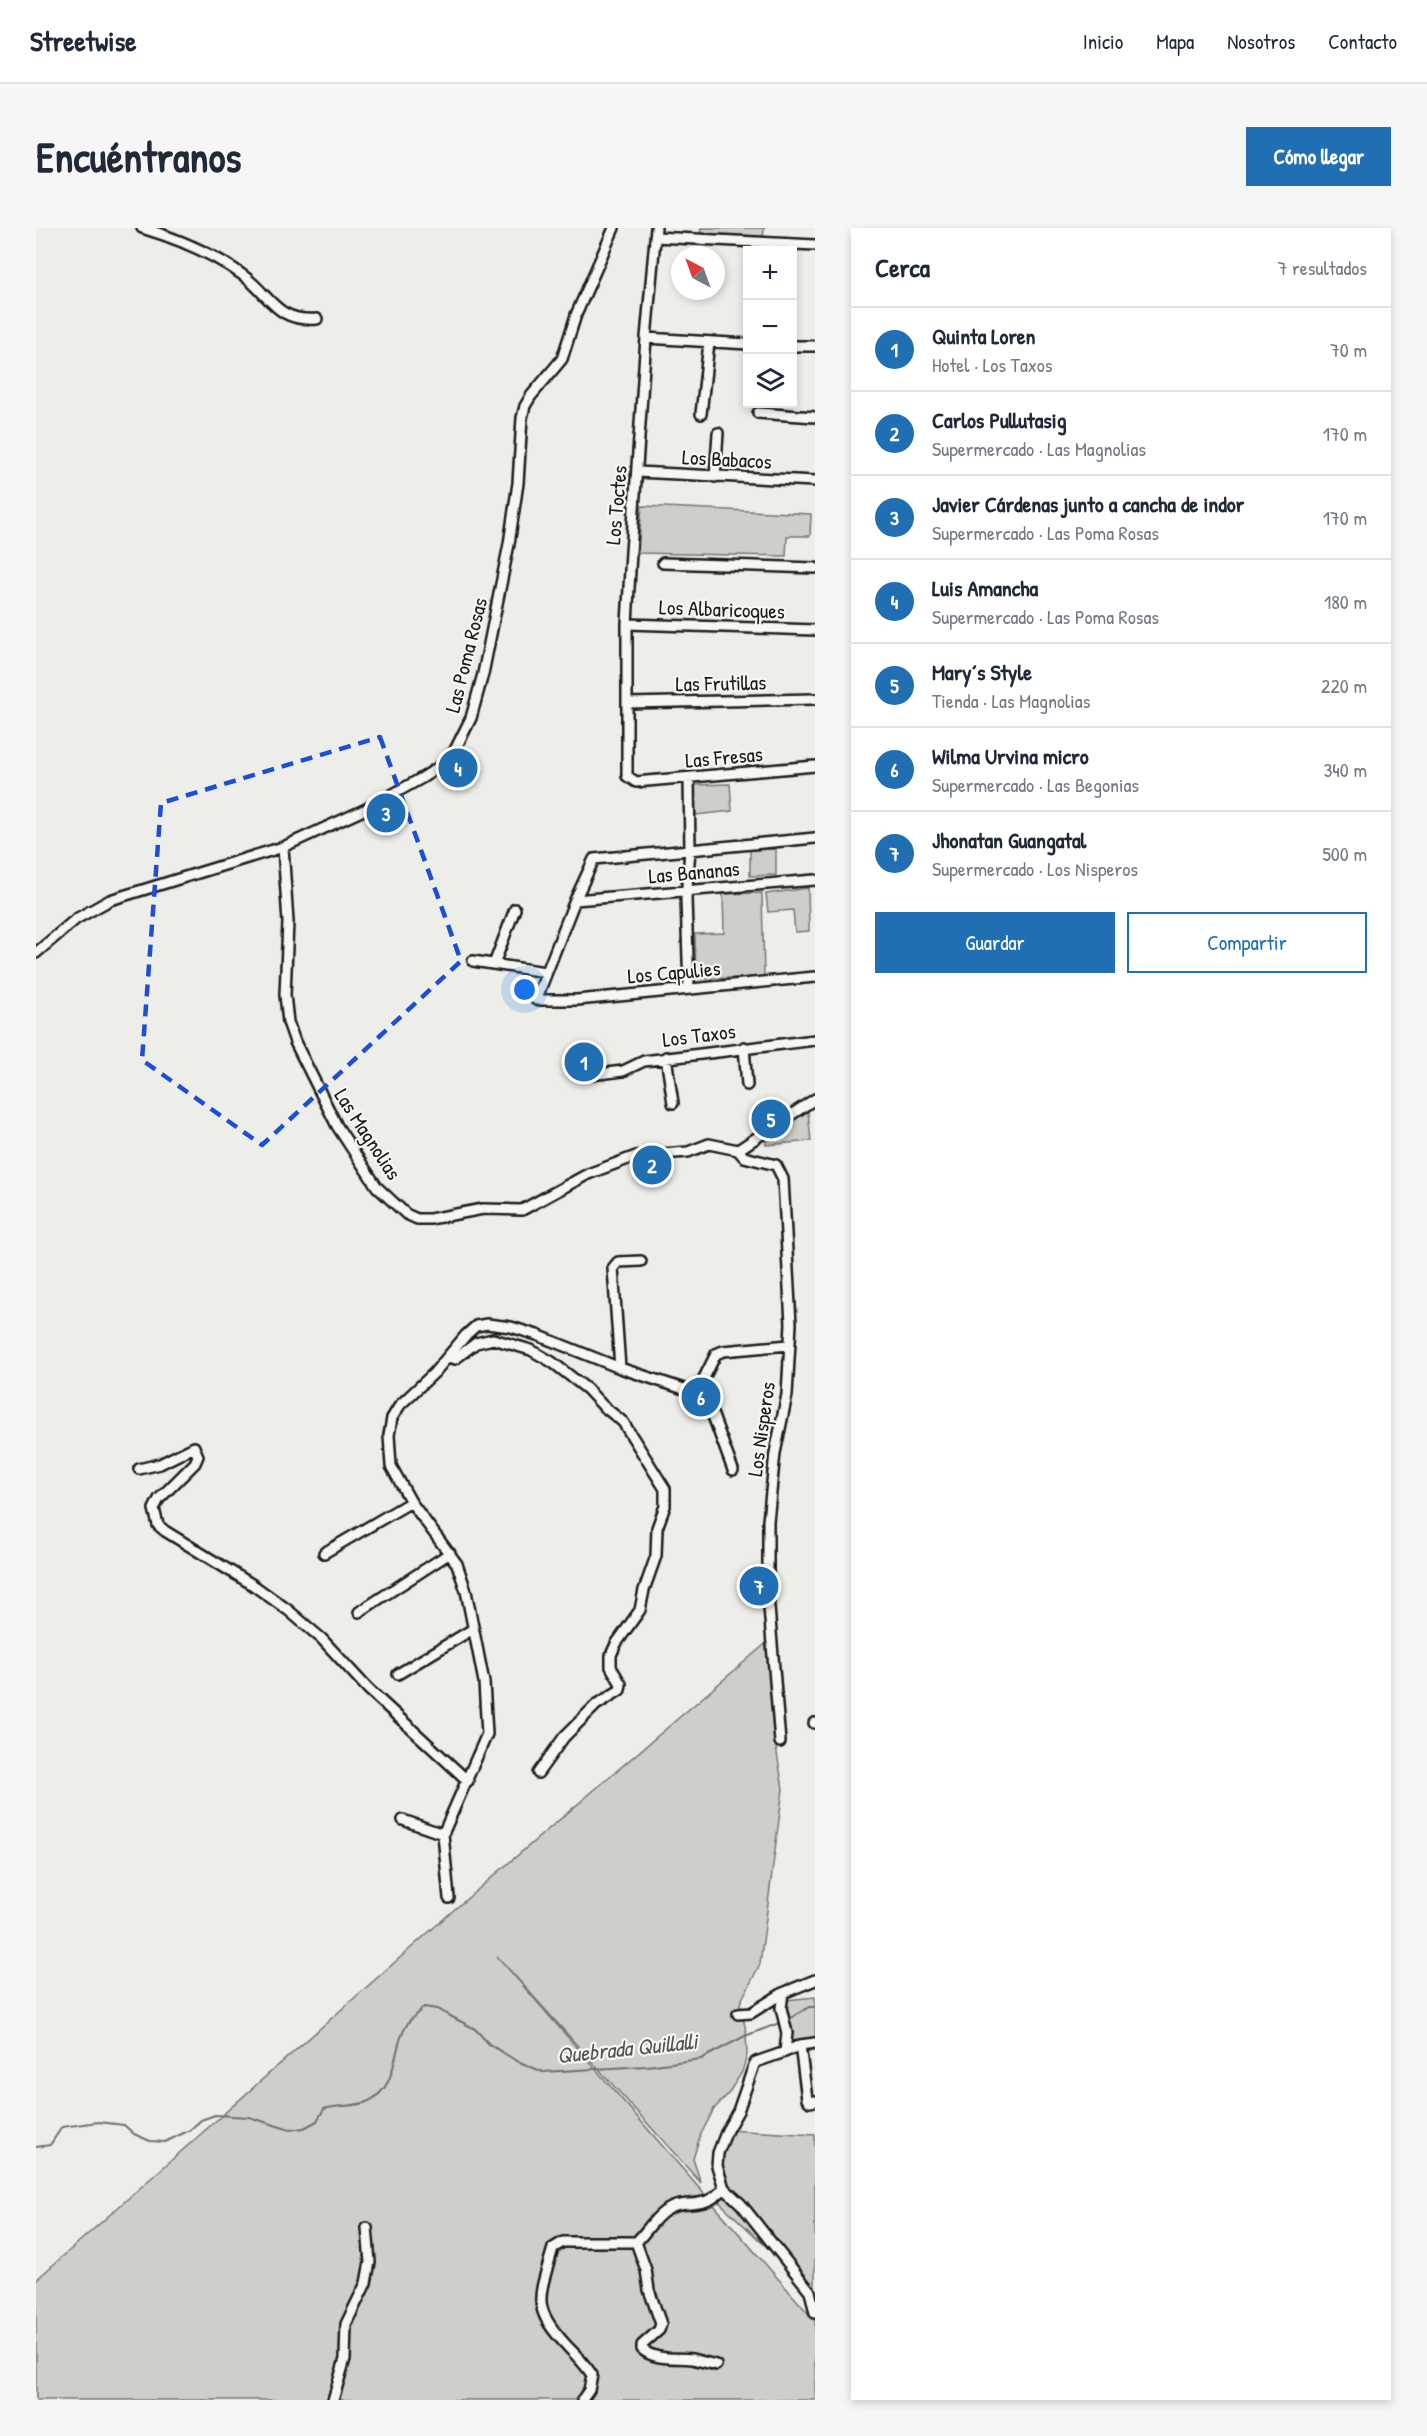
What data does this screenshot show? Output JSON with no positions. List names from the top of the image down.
{
  "streets": {
    "street": [
      "Los Babacos",
      "Los Toctes",
      "Los Albaricoques",
      "Las Poma Rosas",
      "Las Frutillas",
      "Las Fresas",
      "Las Bananas",
      "Los Capulies",
      "Los Taxos",
      "Las Magnolias",
      "Los Nisperos"
    ]
  },
  "crossings": [
    ["Los Babacos", "Los Toctes"],
    ["Los Toctes", "Los Albaricoques"],
    ["Los Toctes", "Las Frutillas"],
    ["Los Toctes", "Las Fresas"],
    ["Las Poma Rosas", "Las Magnolias"],
    ["Las Magnolias", "Los Nisperos"]
  ],
  "water": ["Quebrada Quillalli"],
  "north": "top left",
  "page": {
    "header": "Streetwise",
    "nav": [
      "Inicio",
      "Mapa",
      "Nosotros",
      "Contacto"
    ],
    "buttons": [
      "Cómo llegar",
      ["Guardar", "Compartir"]
    ],
    "title": "Encuéntranos",
    "heading": ["Cerca", "7 resultados"],
    "map_buttons": ["+", "−"],
    "list": [
      {
        "mark": "1",
        "name": "Quinta Loren",
        "note": "Hotel · Los Taxos",
        "value": "70 m"
      },
      {
        "mark": "2",
        "name": "Carlos Pullutasig",
        "note": "Supermercado · Las Magnolias",
        "value": "170 m"
      },
      {
        "mark": "3",
        "name": "Javier Cárdenas junto a cancha de indor",
        "note": "Supermercado · Las Poma Rosas",
        "value": "170 m"
      },
      {
        "mark": "4",
        "name": "Luis Amancha",
        "note": "Supermercado · Las Poma Rosas",
        "value": "180 m"
      },
      {
        "mark": "5",
        "name": "Mary´s Style",
        "note": "Tienda · Las Magnolias",
        "value": "220 m"
      },
      {
        "mark": "6",
        "name": "Wilma Urvina micro",
        "note": "Supermercado · Las Begonias",
        "value": "340 m"
      },
      {
        "mark": "7",
        "name": "Jhonatan Guangatal",
        "note": "Supermercado · Los Nisperos",
        "value": "500 m"
      }
    ],
    "pins": [
      "4",
      "3",
      "1",
      "5",
      "2",
      "6",
      "7"
    ]
  }
}
